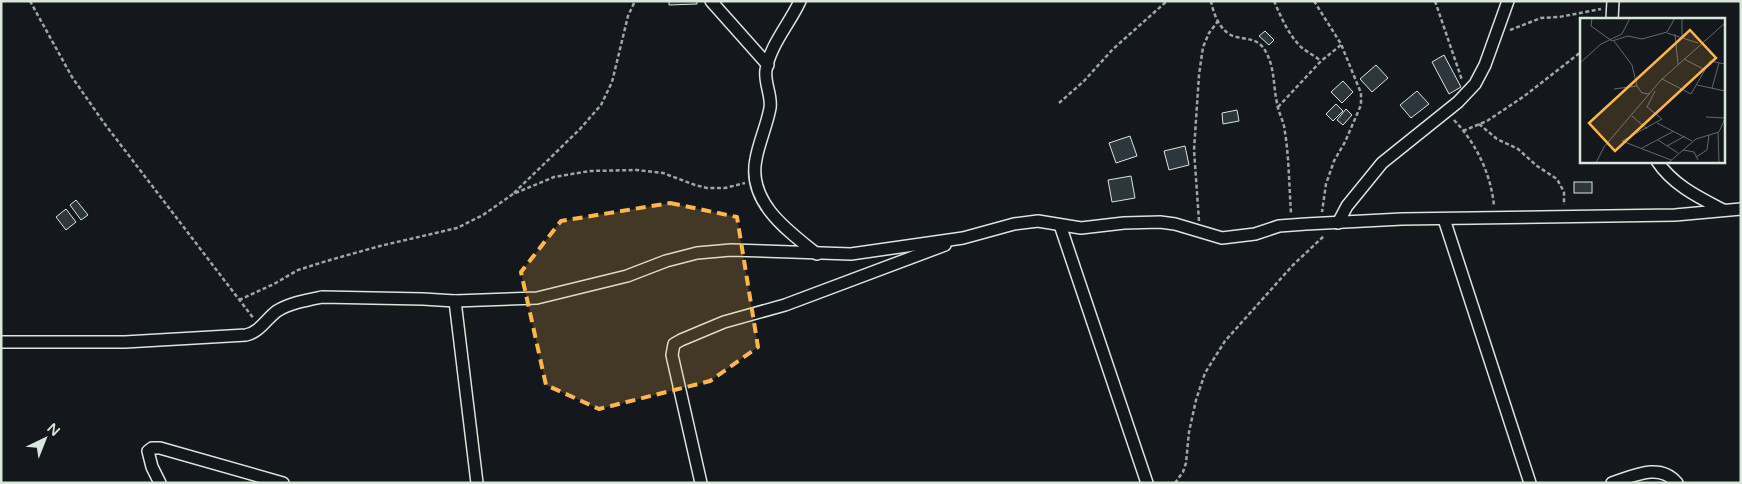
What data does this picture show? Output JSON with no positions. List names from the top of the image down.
{
  "north": "top right"
}
